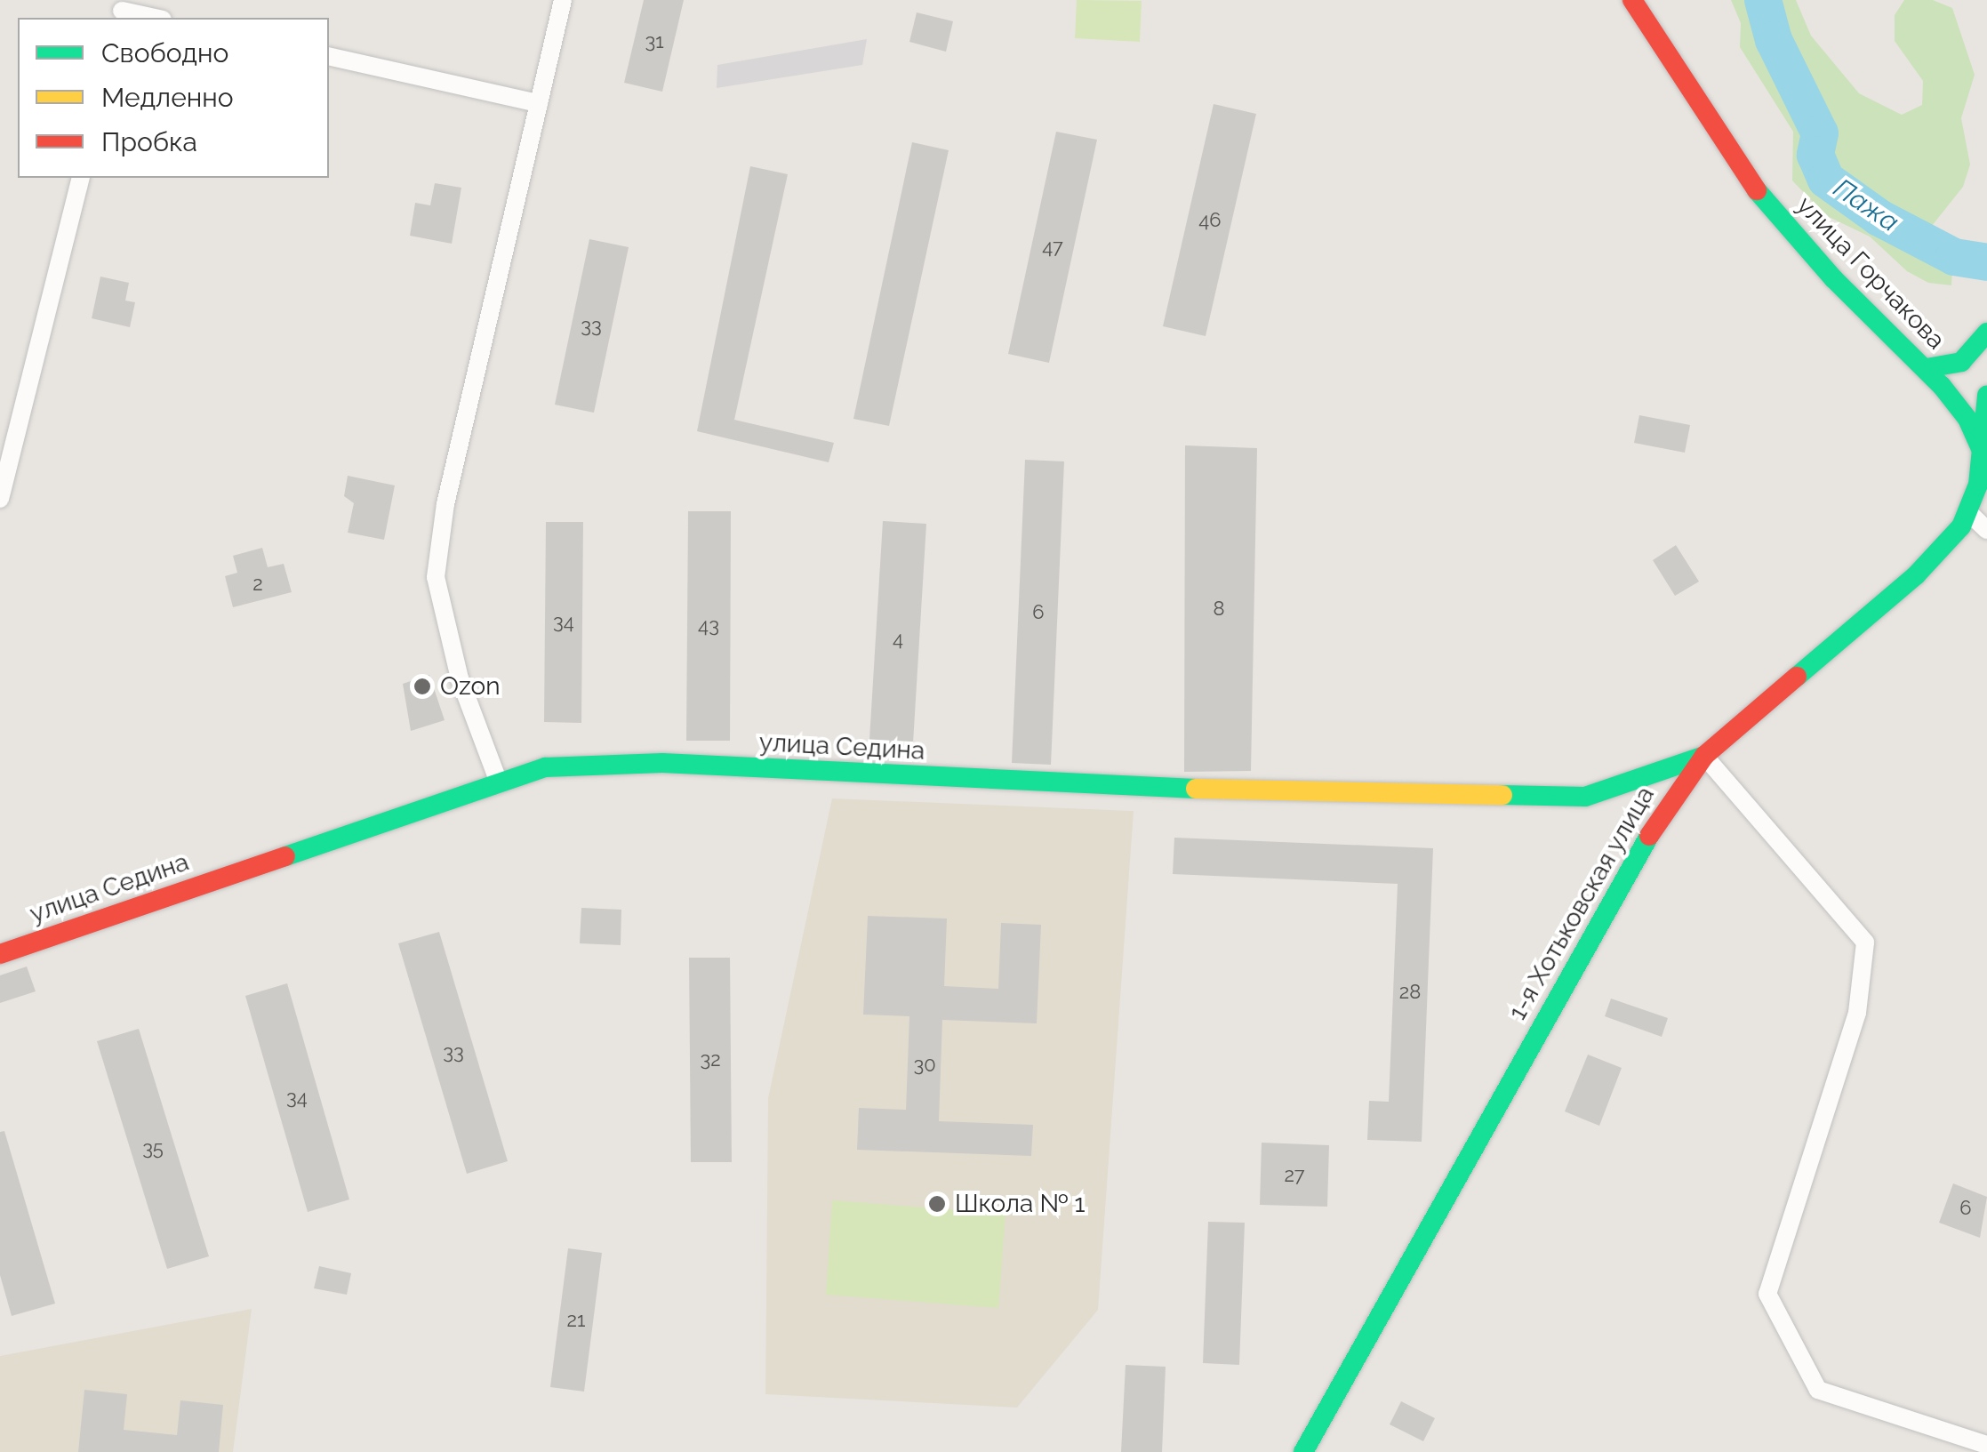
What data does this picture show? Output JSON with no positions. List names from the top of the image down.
{
  "streets": {
    "main road": ["улица Горчакова", "улица Седина", "1-я Хотьковская улица"]
  },
  "crossings": [
    ["улица Горчакова", "1-я Хотьковская улица"],
    ["улица Седина", "1-я Хотьковская улица"]
  ],
  "water": ["Пажа"],
  "places": ["Ozon", "Школа № 1"],
  "house_numbers": [
    "31",
    "46",
    "47",
    "33",
    "2",
    "8",
    "6",
    "34",
    "43",
    "4",
    "28",
    "33",
    "32",
    "30",
    "34",
    "35",
    "27",
    "6",
    "21"
  ],
  "legend": ["Свободно", "Медленно", "Пробка"]
}
